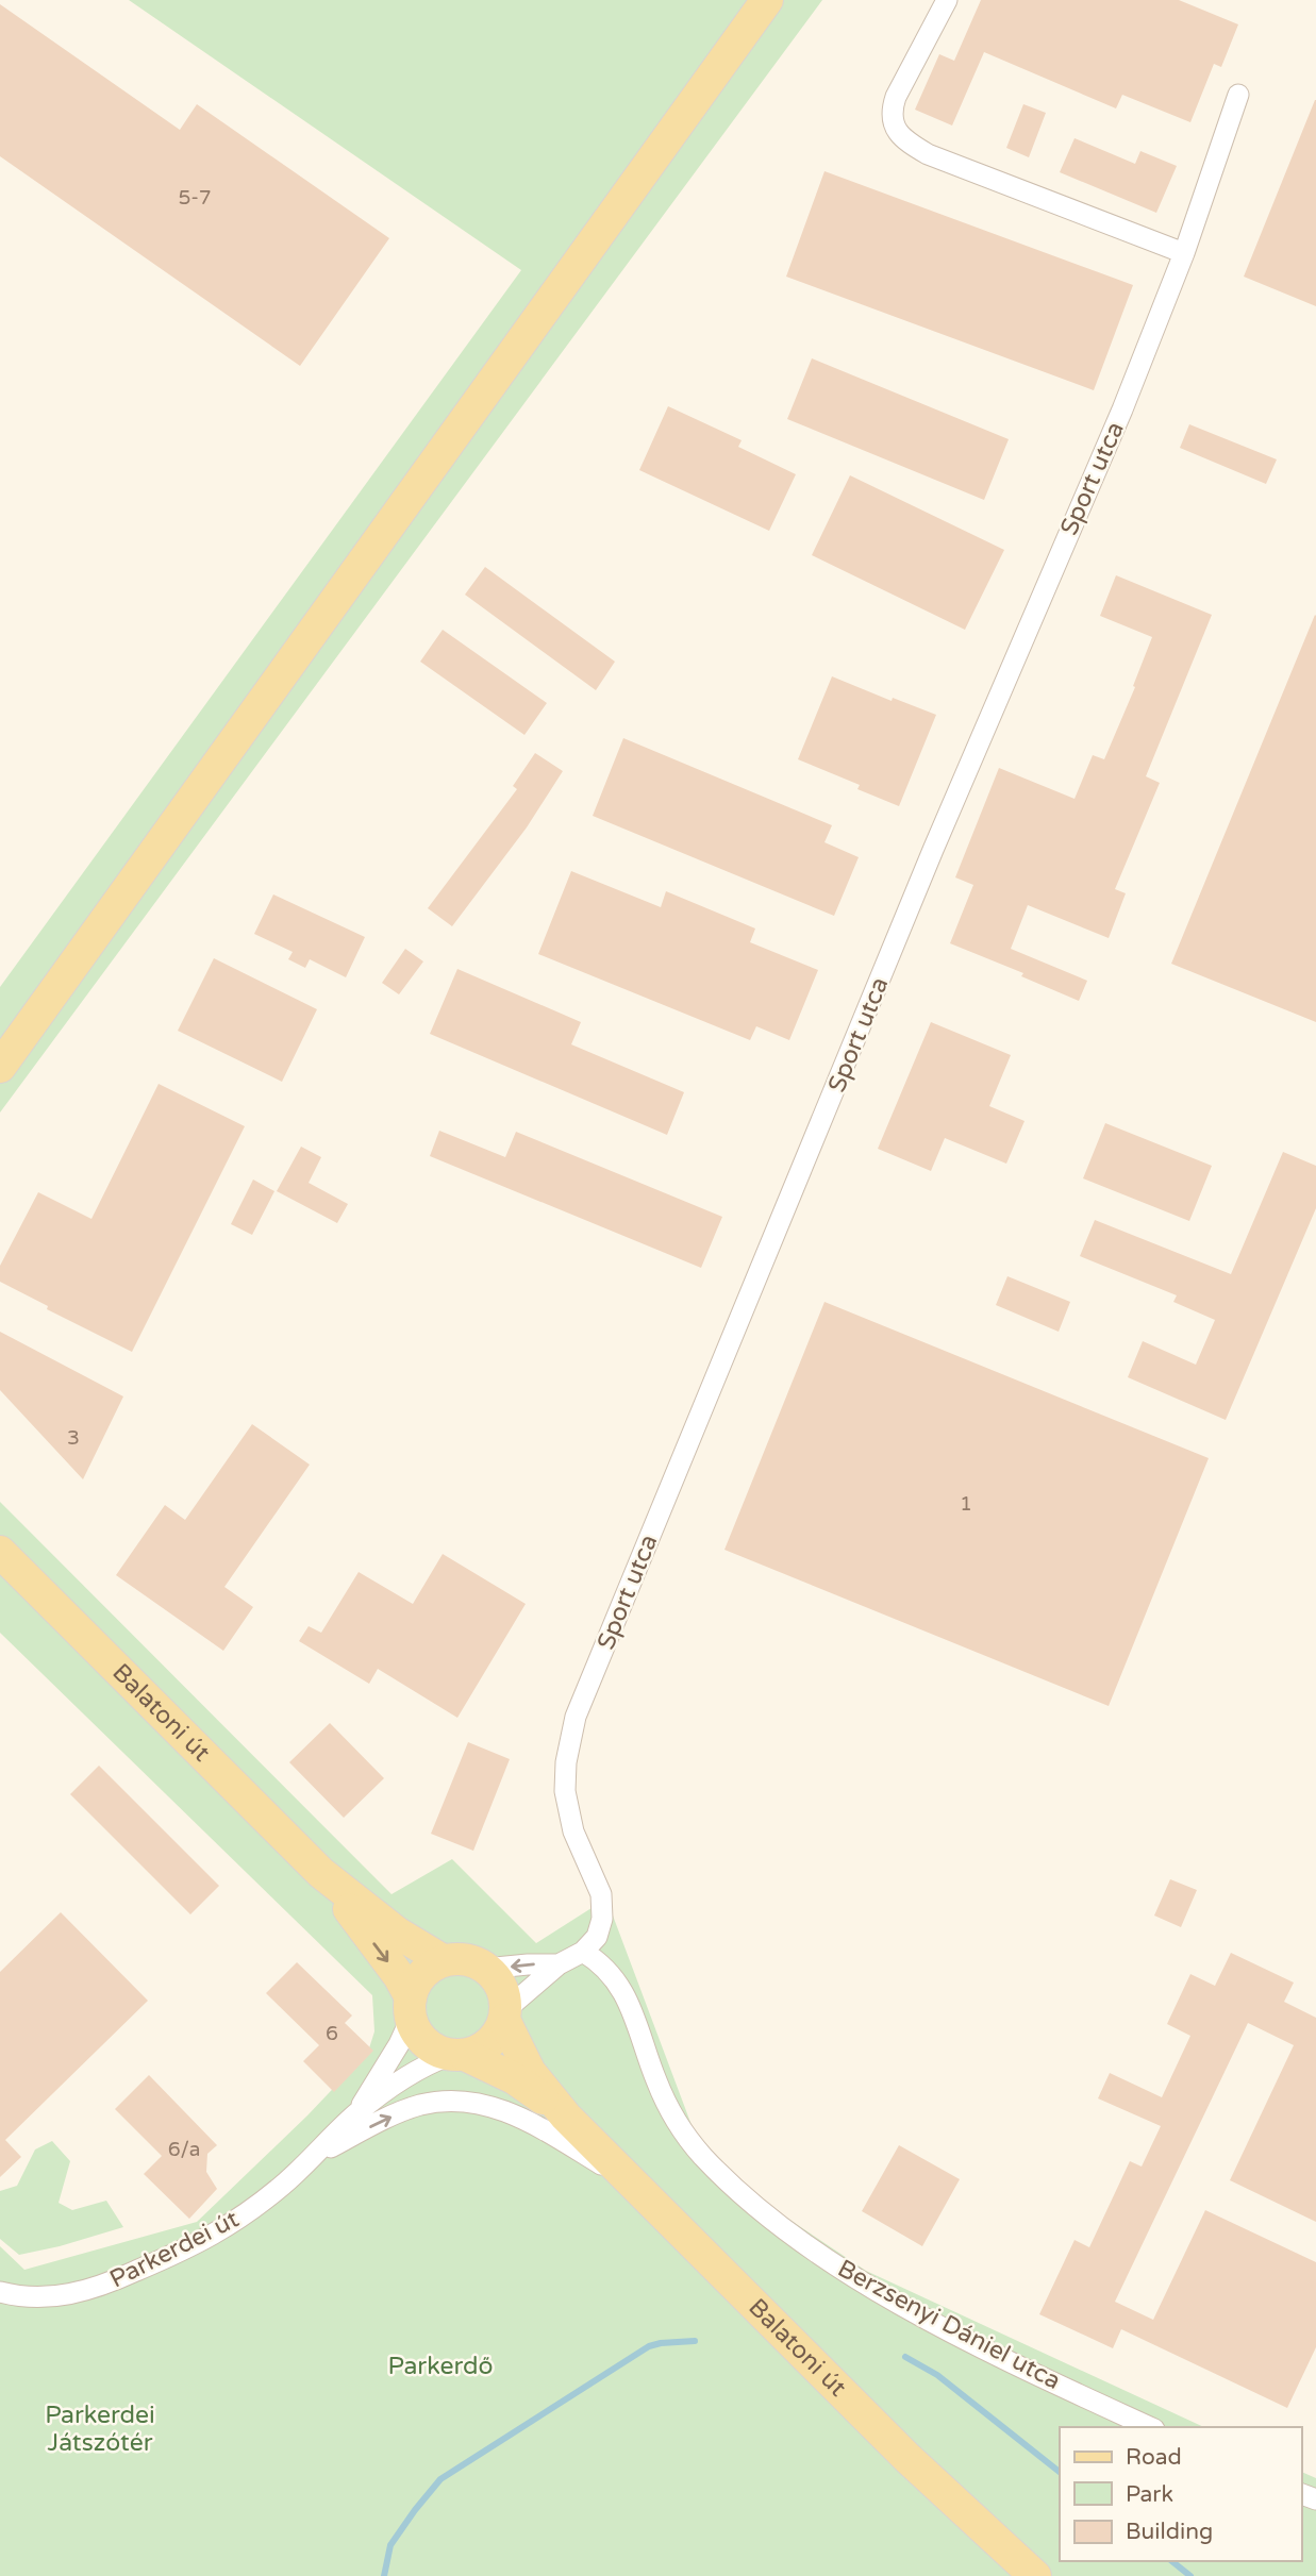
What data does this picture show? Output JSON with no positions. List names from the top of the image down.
{
  "streets": {
    "main road": ["Balatoni út"],
    "street": ["Sport utca", "Parkerdei út", "Berzsenyi Dániel utca"]
  },
  "crossings": [
    ["Sport utca", "Berzsenyi Dániel utca"],
    ["Balatoni út", "Parkerdei út"]
  ],
  "parks": ["Parkerdő", "Parkerdei Játszótér"],
  "house_numbers": [
    "5-7",
    "3",
    "1",
    "6",
    "6/a"
  ],
  "legend": ["Road", "Park", "Building"]
}
